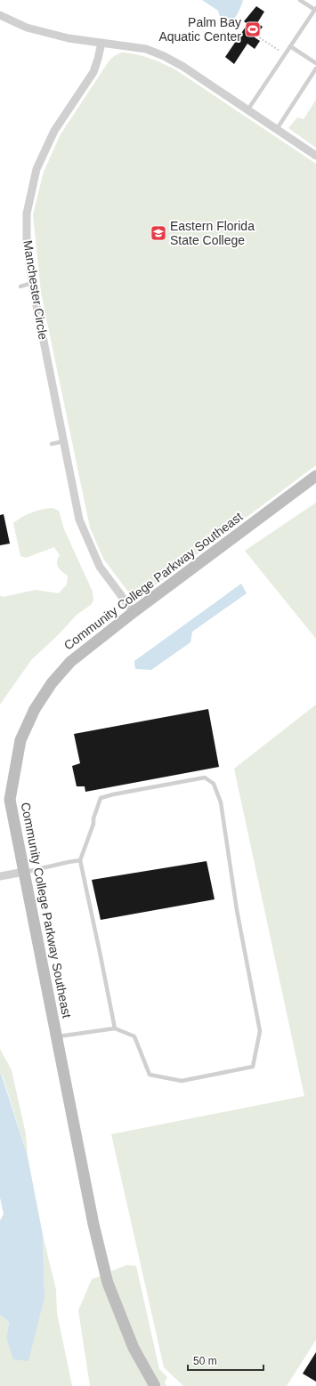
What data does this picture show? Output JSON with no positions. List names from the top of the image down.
{
  "streets": {
    "street": ["Manchester Circle", "Community College Parkway Southeast"]
  },
  "crossings": [
    ["Manchester Circle", "Community College Parkway Southeast"]
  ],
  "places": {
    "sports": ["Palm Bay Aquatic Center"],
    "school or university": ["Eastern Florida State College"]
  },
  "scale_bar": "50 m"
}
